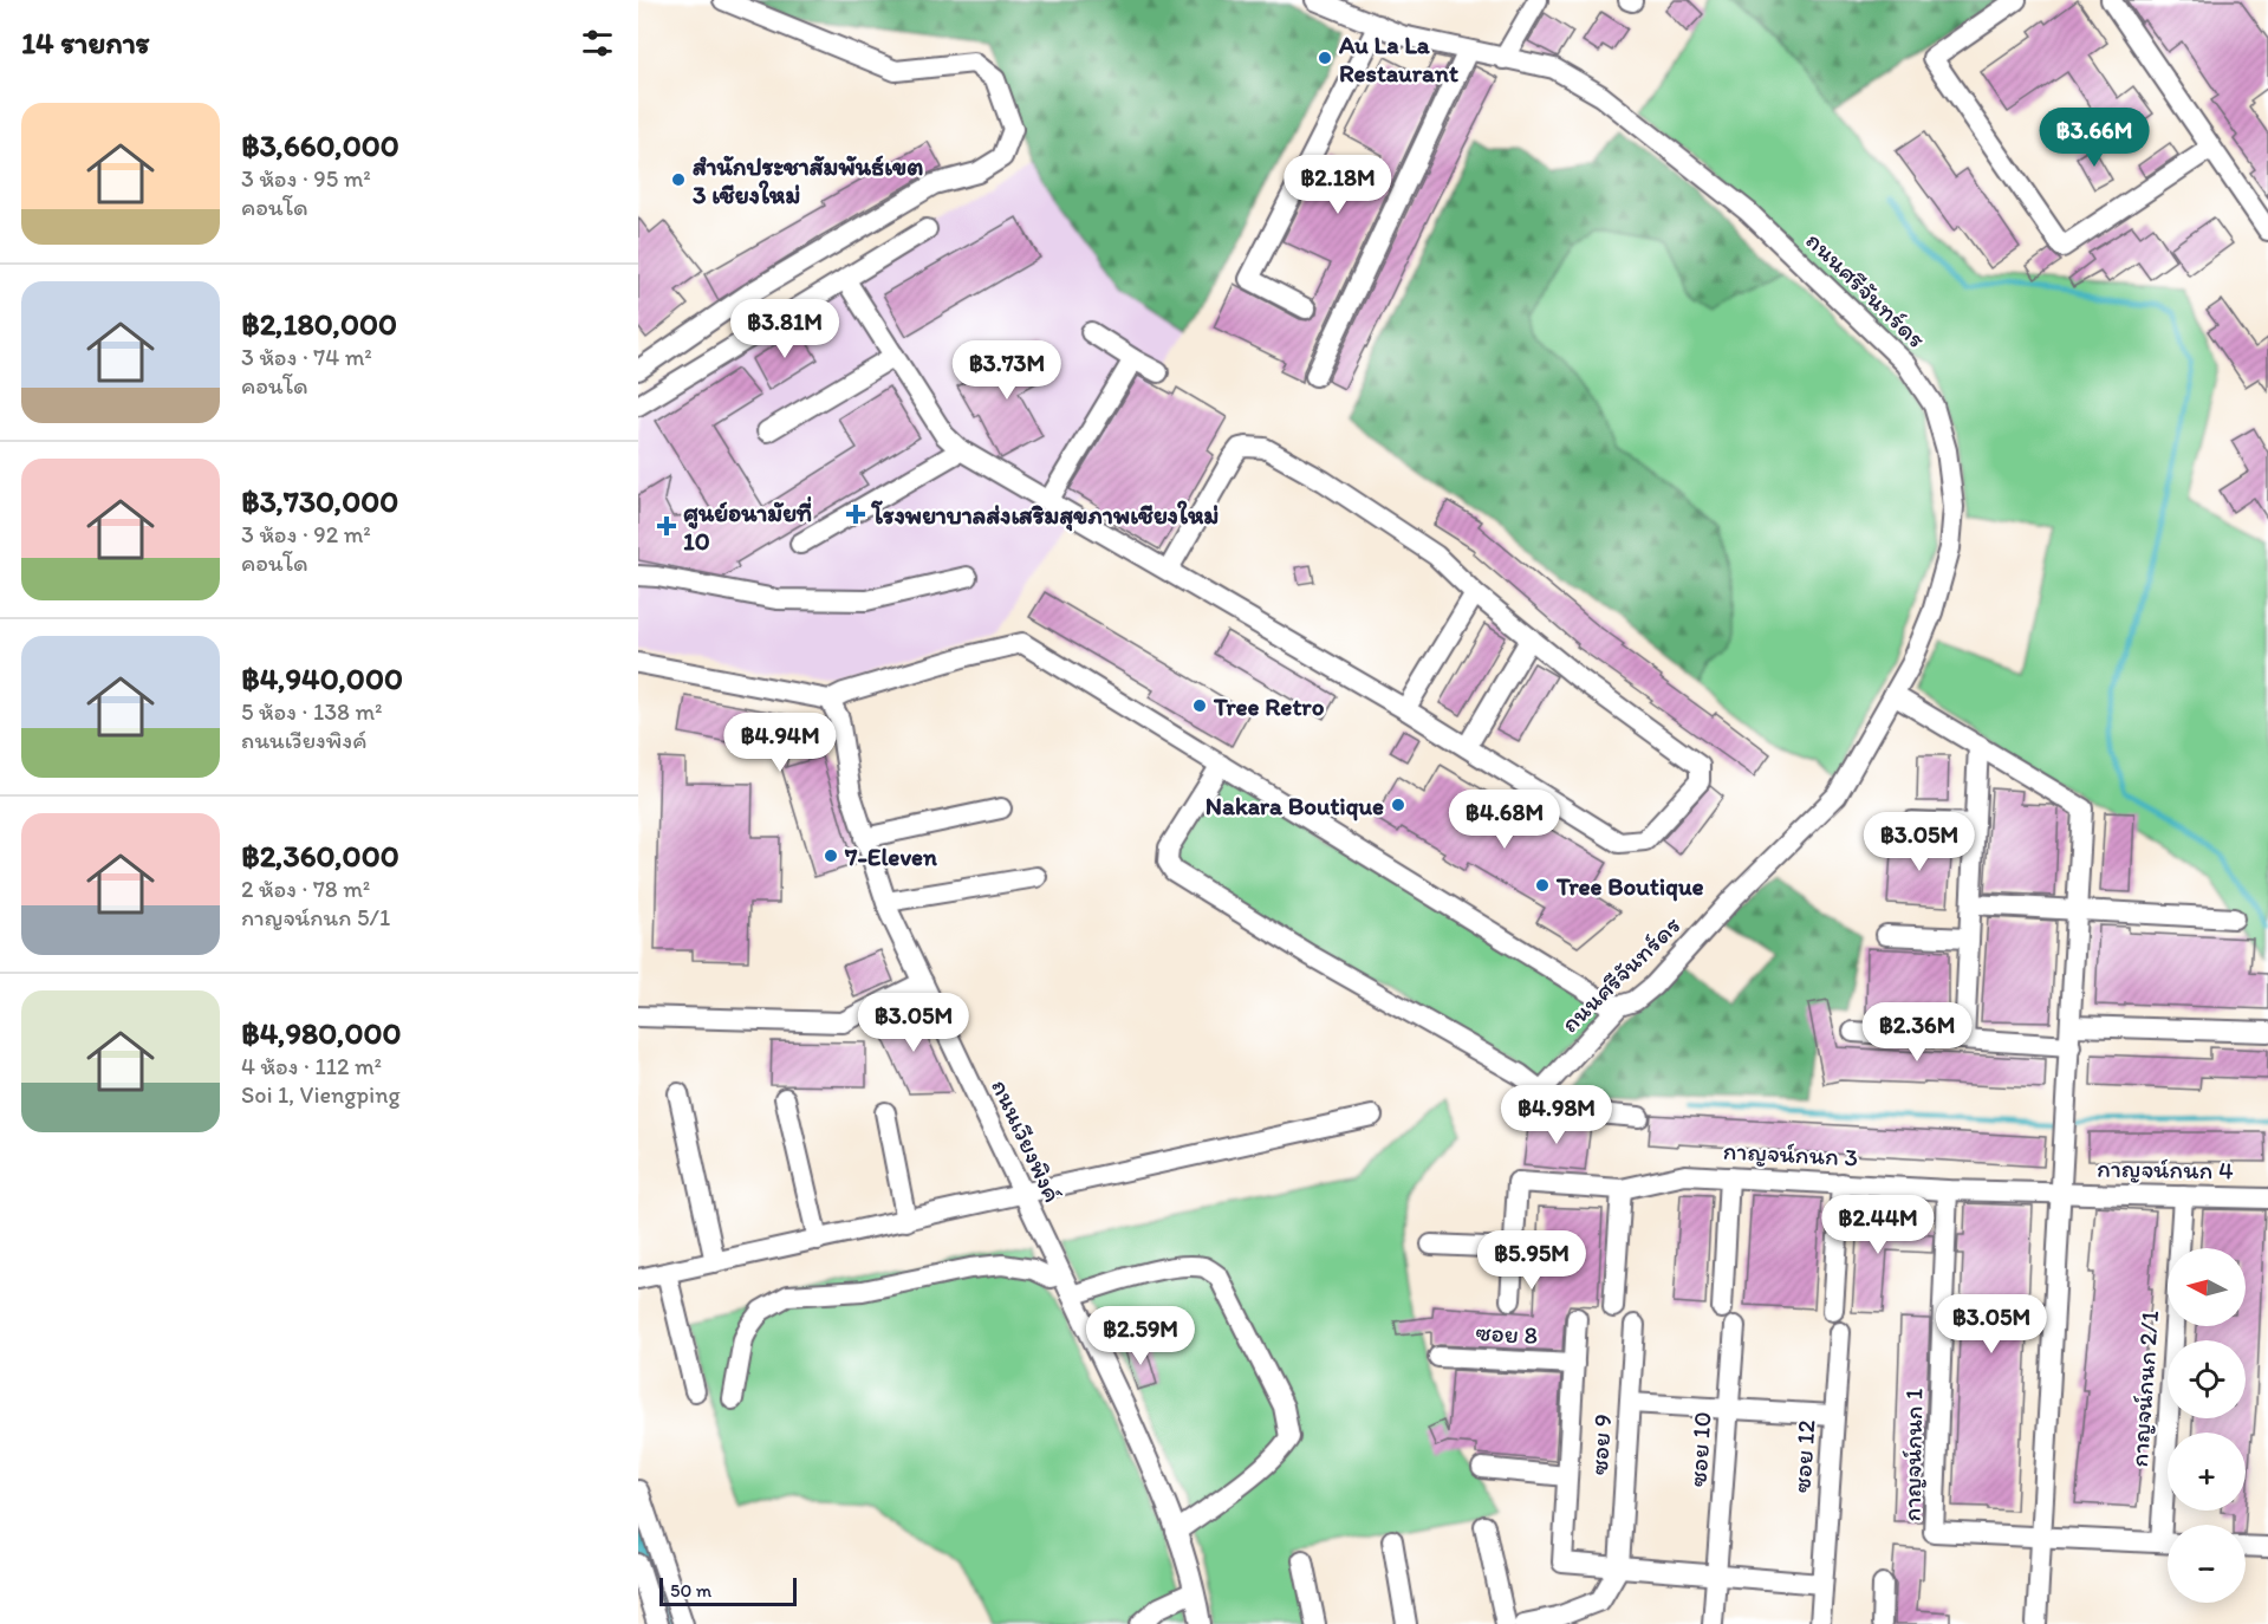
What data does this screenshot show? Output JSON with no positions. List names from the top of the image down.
{
  "streets": {
    "street": [
      "ถนนศรีจันทร์ดร",
      "ถนนเวียงพิงค์",
      "กาญจน์กนก 3",
      "กาญจน์กนก 4",
      "ซอย 8",
      "กาญจน์กนก 2/1",
      "ซอย 9",
      "ซอย 10",
      "กาญจน์กนก 1",
      "ซอย 12"
    ]
  },
  "crossings": [
    ["กาญจน์กนก 3", "กาญจน์กนก 4"],
    ["กาญจน์กนก 3", "กาญจน์กนก 1"],
    ["กาญจน์กนก 4", "กาญจน์กนก 2/1"]
  ],
  "places": {
    "other": [
      "Au La La Restaurant",
      "สำนักประชาสัมพันธ์เขต 3 เชียงใหม่",
      "Tree Retro",
      "Nakara Boutique",
      "7-Eleven",
      "Tree Boutique"
    ],
    "health": ["โรงพยาบาลส่งเสริมสุขภาพเชียงใหม่", "ศูนย์อนามัยที่ 10"]
  },
  "scale_bar": "50 m",
  "north": "left",
  "page": {
    "heading": "14 รายการ",
    "list": [
      {
        "name": "฿3,660,000",
        "note": "3 ห้อง · 95 m² · คอนโด"
      },
      {
        "name": "฿2,180,000",
        "note": "3 ห้อง · 74 m² · คอนโด"
      },
      {
        "name": "฿3,730,000",
        "note": "3 ห้อง · 92 m² · คอนโด"
      },
      {
        "name": "฿4,940,000",
        "note": "5 ห้อง · 138 m² · ถนนเวียงพิงค์"
      },
      {
        "name": "฿2,360,000",
        "note": "2 ห้อง · 78 m² · กาญจน์กนก 5/1"
      },
      {
        "name": "฿4,980,000",
        "note": "4 ห้อง · 112 m² · Soi 1, Viengping"
      }
    ],
    "price": [
      "฿3.66M",
      "฿2.18M",
      "฿3.81M",
      "฿3.73M",
      "฿4.94M",
      "฿4.68M",
      "฿3.05M",
      "฿3.05M",
      "฿2.36M",
      "฿4.98M",
      "฿2.44M",
      "฿5.95M",
      "฿3.05M",
      "฿2.59M"
    ],
    "map_buttons": ["+", "−"],
    "scale": "50 m"
  }
}
